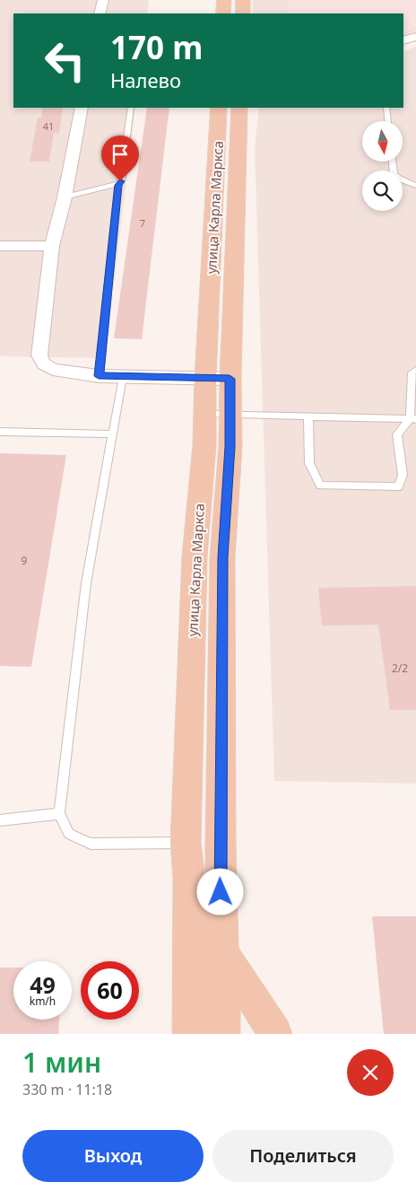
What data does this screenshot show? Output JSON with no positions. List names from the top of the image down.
{
  "streets": {
    "main road": ["улица Карла Маркса"]
  },
  "house_numbers": [
    "41",
    "7",
    "9",
    "2/2"
  ],
  "north": "bottom",
  "page": {
    "turn": ["170 m", "Налево"],
    "speed": "49 km/h",
    "limit": "60",
    "heading": ["1 мин", "330 m · 11:18"],
    "buttons": ["Выход", "Поделиться"]
  }
}
